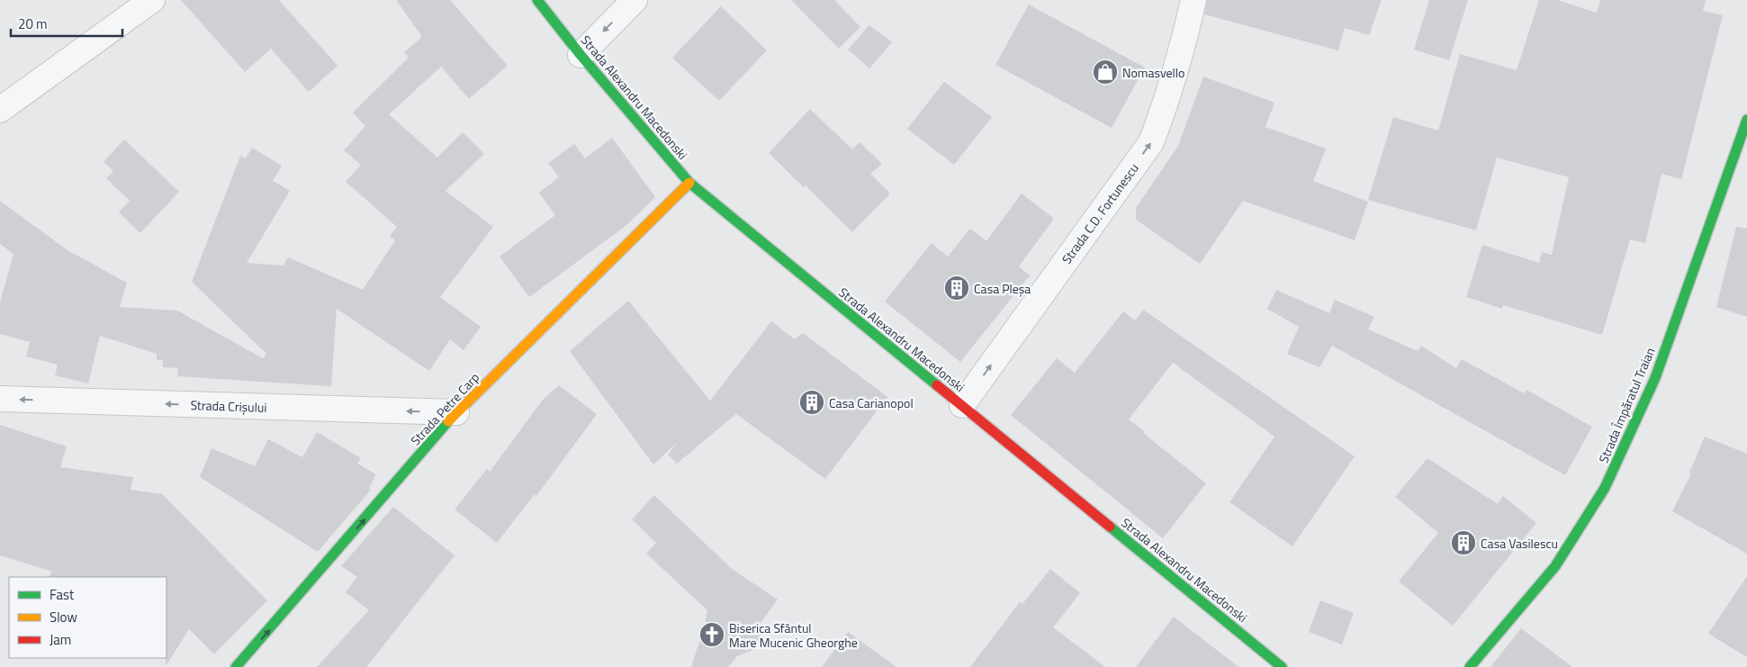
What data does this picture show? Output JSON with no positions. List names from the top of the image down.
{
  "streets": {
    "street": [
      "Strada Alexandru Macedonski",
      "Strada C.D. Fortunescu",
      "Strada Împăratul Traian",
      "Strada Crișului",
      "Strada Petre Carp"
    ]
  },
  "crossings": [
    ["Strada Alexandru Macedonski", "Strada C.D. Fortunescu"],
    ["Strada Alexandru Macedonski", "Strada Petre Carp"],
    ["Strada Crișului", "Strada Petre Carp"]
  ],
  "one_way": ["Strada C.D. Fortunescu", "Strada Crișului", "Strada Petre Carp"],
  "places": {
    "shop": ["Nomasvello"],
    "building": ["Casa Pleșa", "Casa Carianopol", "Casa Vasilescu"],
    "church": ["Biserica Sfântul Mare Mucenic Gheorghe"]
  },
  "legend": ["Fast", "Slow", "Jam"],
  "scale_bar": "20 m"
}
